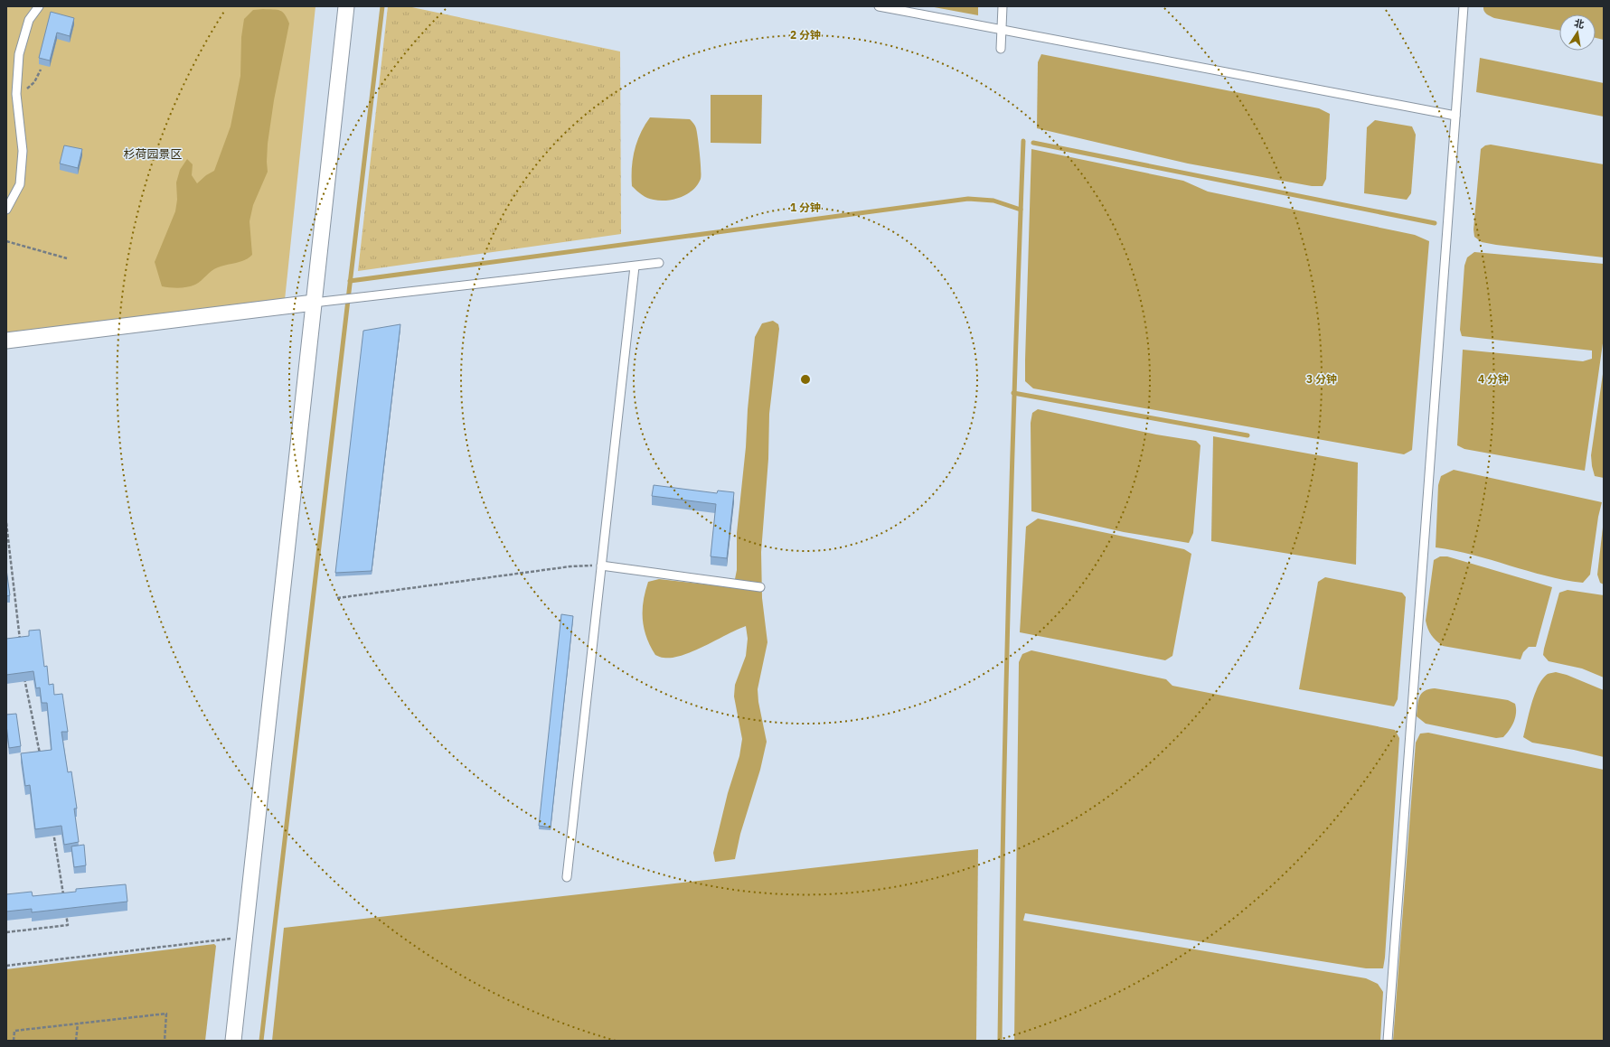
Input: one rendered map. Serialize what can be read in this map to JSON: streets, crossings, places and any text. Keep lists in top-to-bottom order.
{
  "parks": ["杉荷园景区"],
  "north": "top",
  "rings": [
    "2 分钟",
    "1 分钟",
    "3 分钟",
    "4 分钟"
  ]
}
